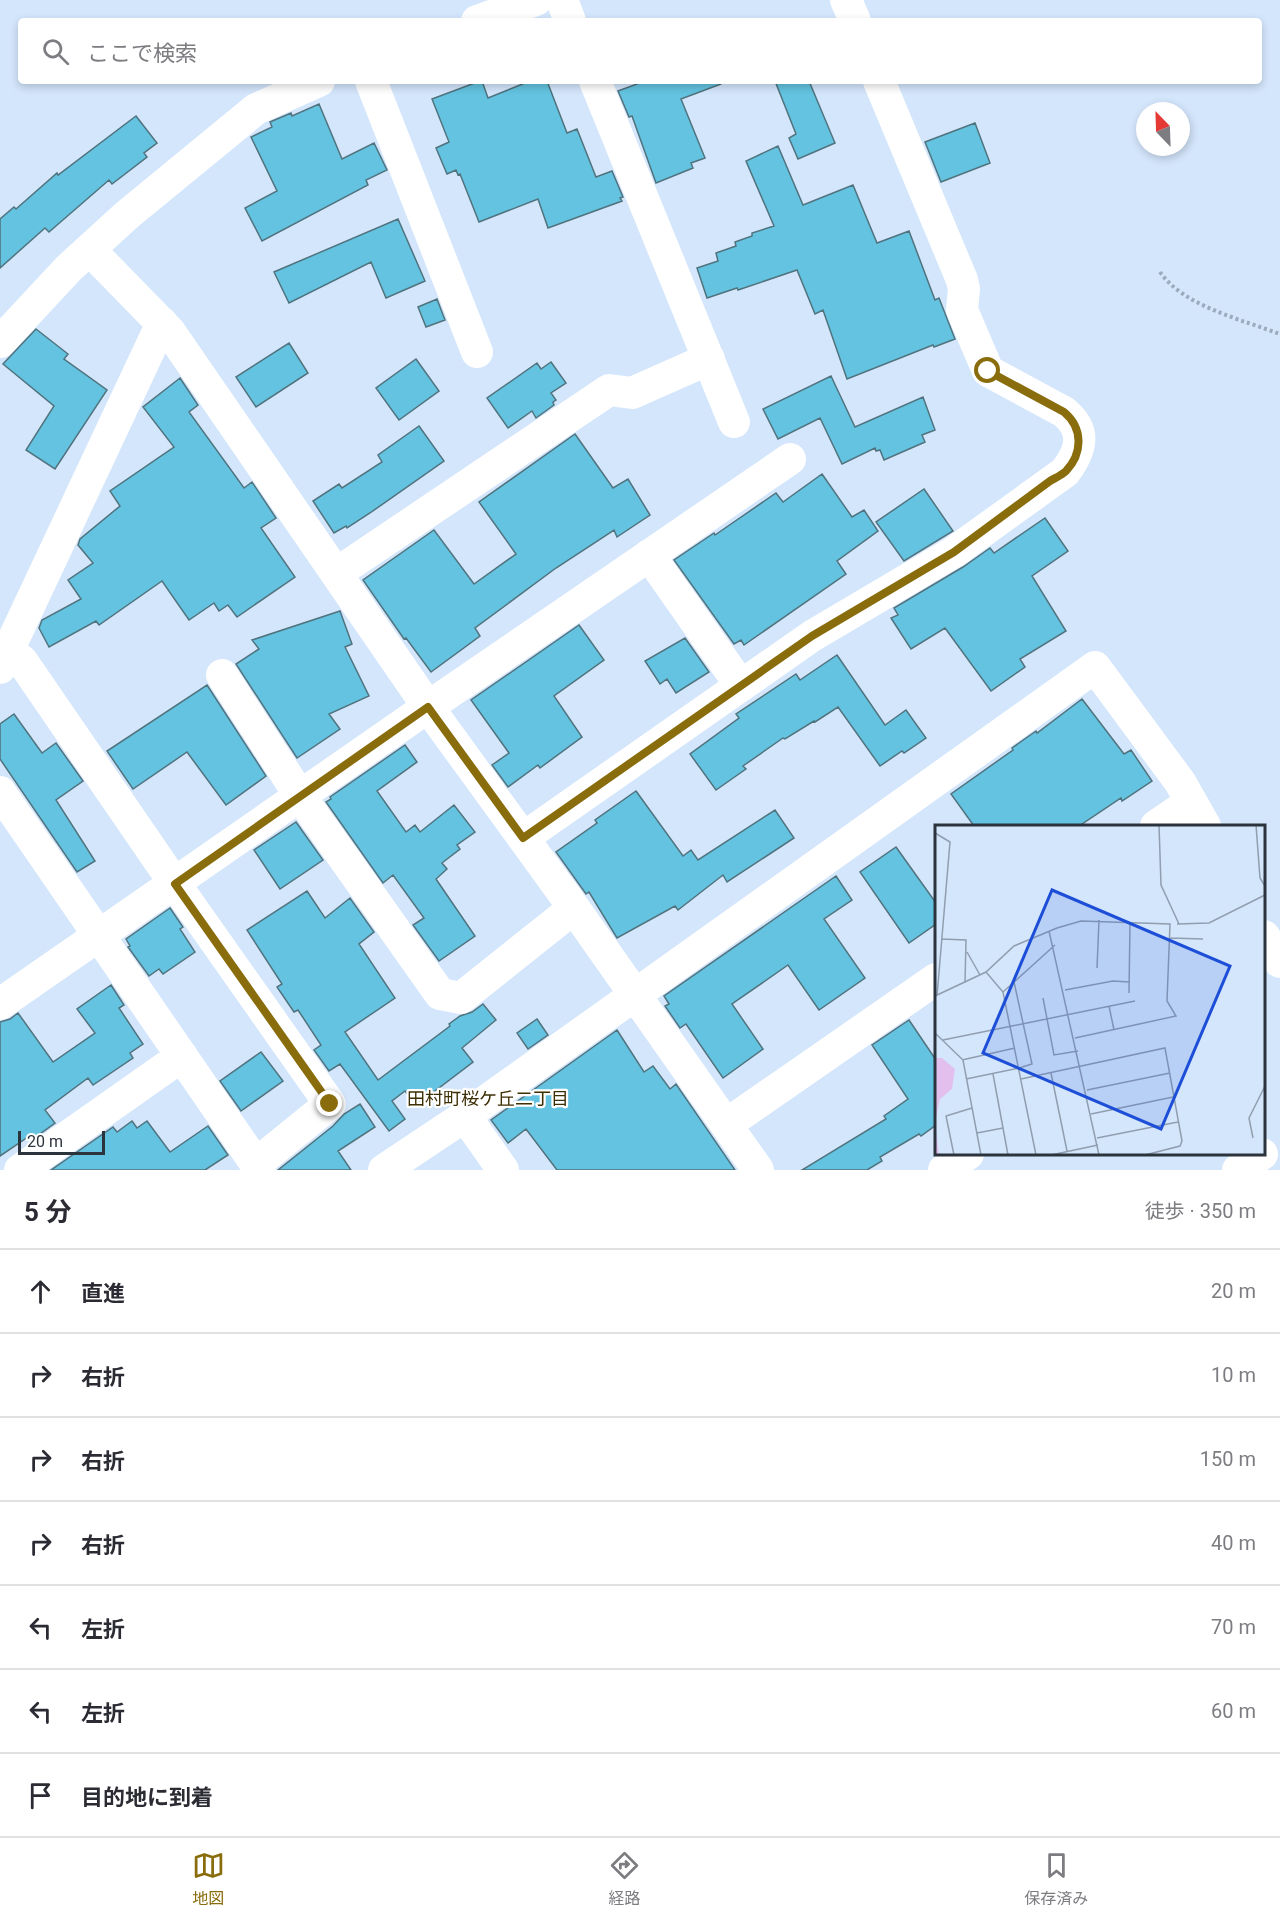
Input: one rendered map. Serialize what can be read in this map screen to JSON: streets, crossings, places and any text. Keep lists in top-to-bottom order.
{
  "districts": ["田村町桜ケ丘二丁目"],
  "scale_bar": "20 m",
  "north": "top left",
  "page": {
    "search": "ここで検索",
    "scale": "20 m",
    "heading": ["5 分", "徒歩 · 350 m"],
    "list": [
      ["直進", "20 m"],
      ["右折", "10 m"],
      ["右折", "150 m"],
      ["右折", "40 m"],
      ["左折", "70 m"],
      ["左折", "60 m"],
      "目的地に到着"
    ],
    "nav": ["地図", "経路", "保存済み"]
  }
}
